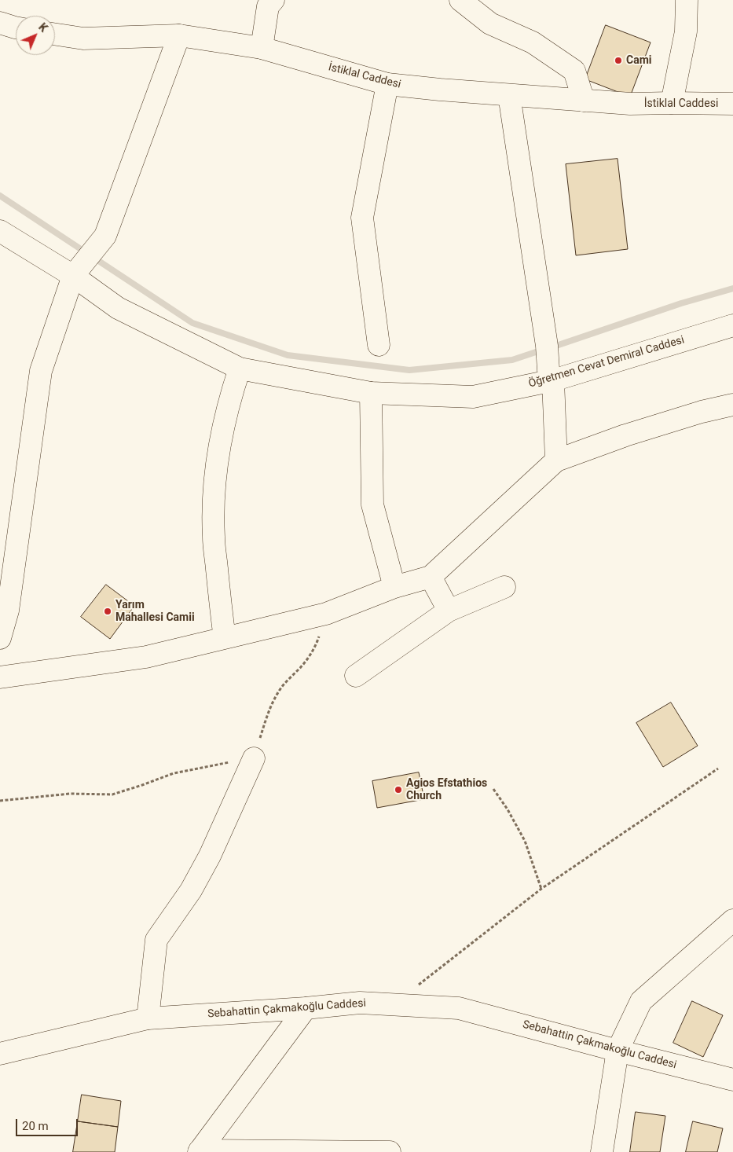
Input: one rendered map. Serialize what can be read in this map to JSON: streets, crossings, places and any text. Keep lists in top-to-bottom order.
{
  "streets": {
    "street": ["İstiklal Caddesi", "Öğretmen Cevat Demiral Caddesi", "Sebahattin Çakmakoğlu Caddesi"]
  },
  "places": ["Cami", "Yarım Mahallesi Camii", "Agios Efstathios Church"],
  "scale_bar": "20 m",
  "north": "top right"
}
